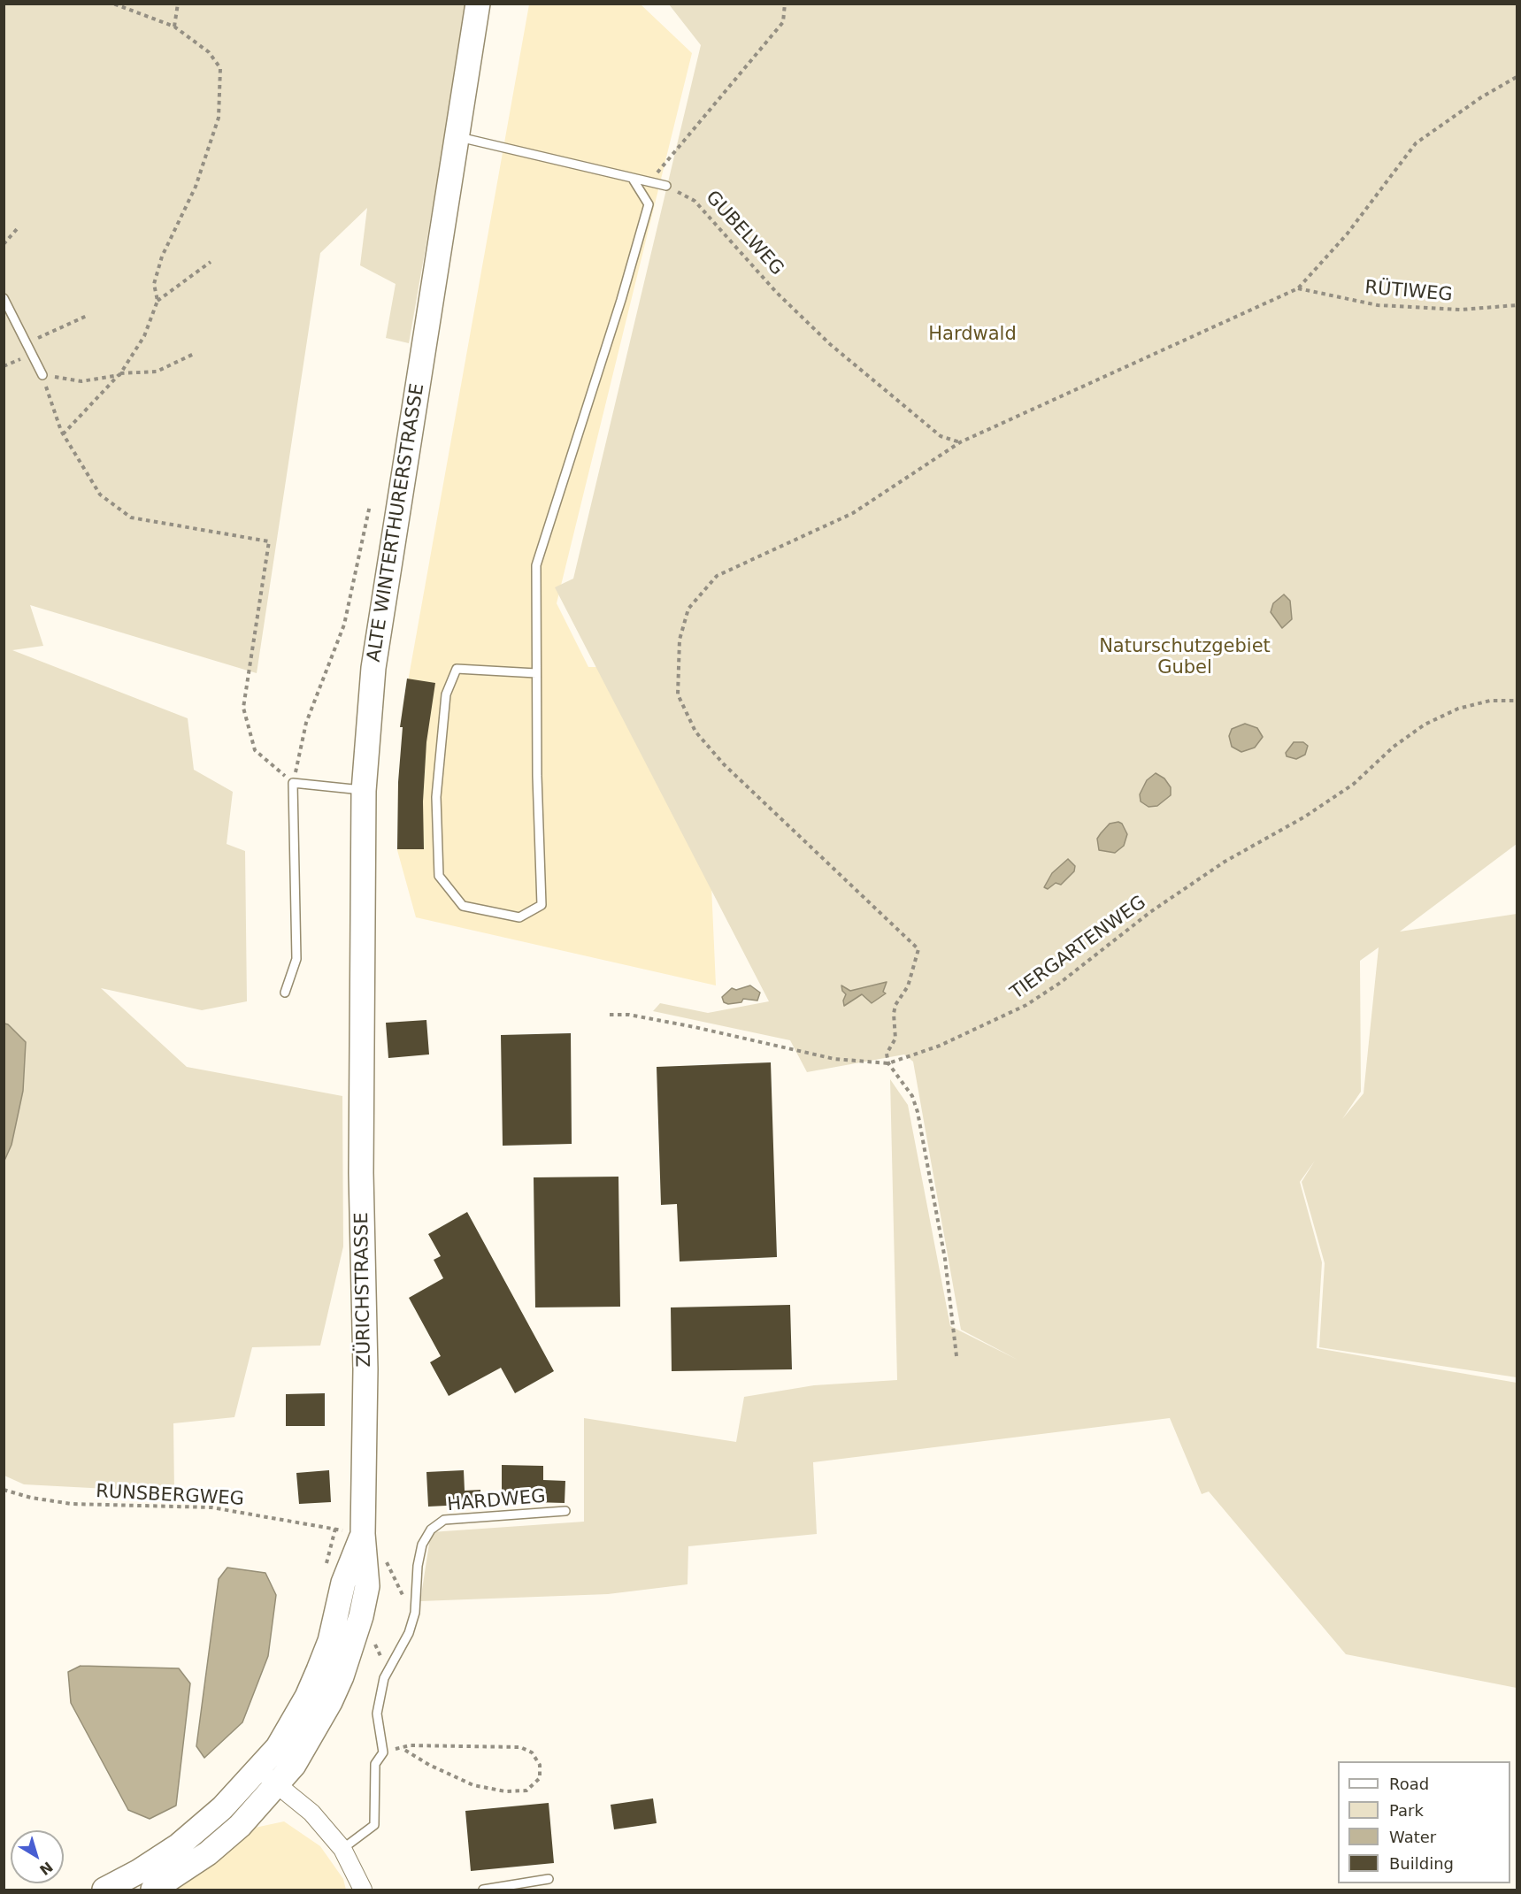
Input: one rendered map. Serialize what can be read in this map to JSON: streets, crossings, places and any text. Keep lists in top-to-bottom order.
{
  "streets": {
    "main road": ["ALTE WINTERTHURERSTRASSE", "ZÜRICHSTRASSE"],
    "lane": ["HARDWEG"],
    "path": [
      "GUBELWEG",
      "RÜTIWEG",
      "TIERGARTENWEG",
      "RUNSBERGWEG"
    ]
  },
  "crossings": [
    ["ALTE WINTERTHURERSTRASSE", "ZÜRICHSTRASSE"]
  ],
  "parks": ["Hardwald", "Naturschutzgebiet Gubel"],
  "legend": [
    "Road",
    "Park",
    "Water",
    "Building"
  ],
  "north": "bottom right"
}
